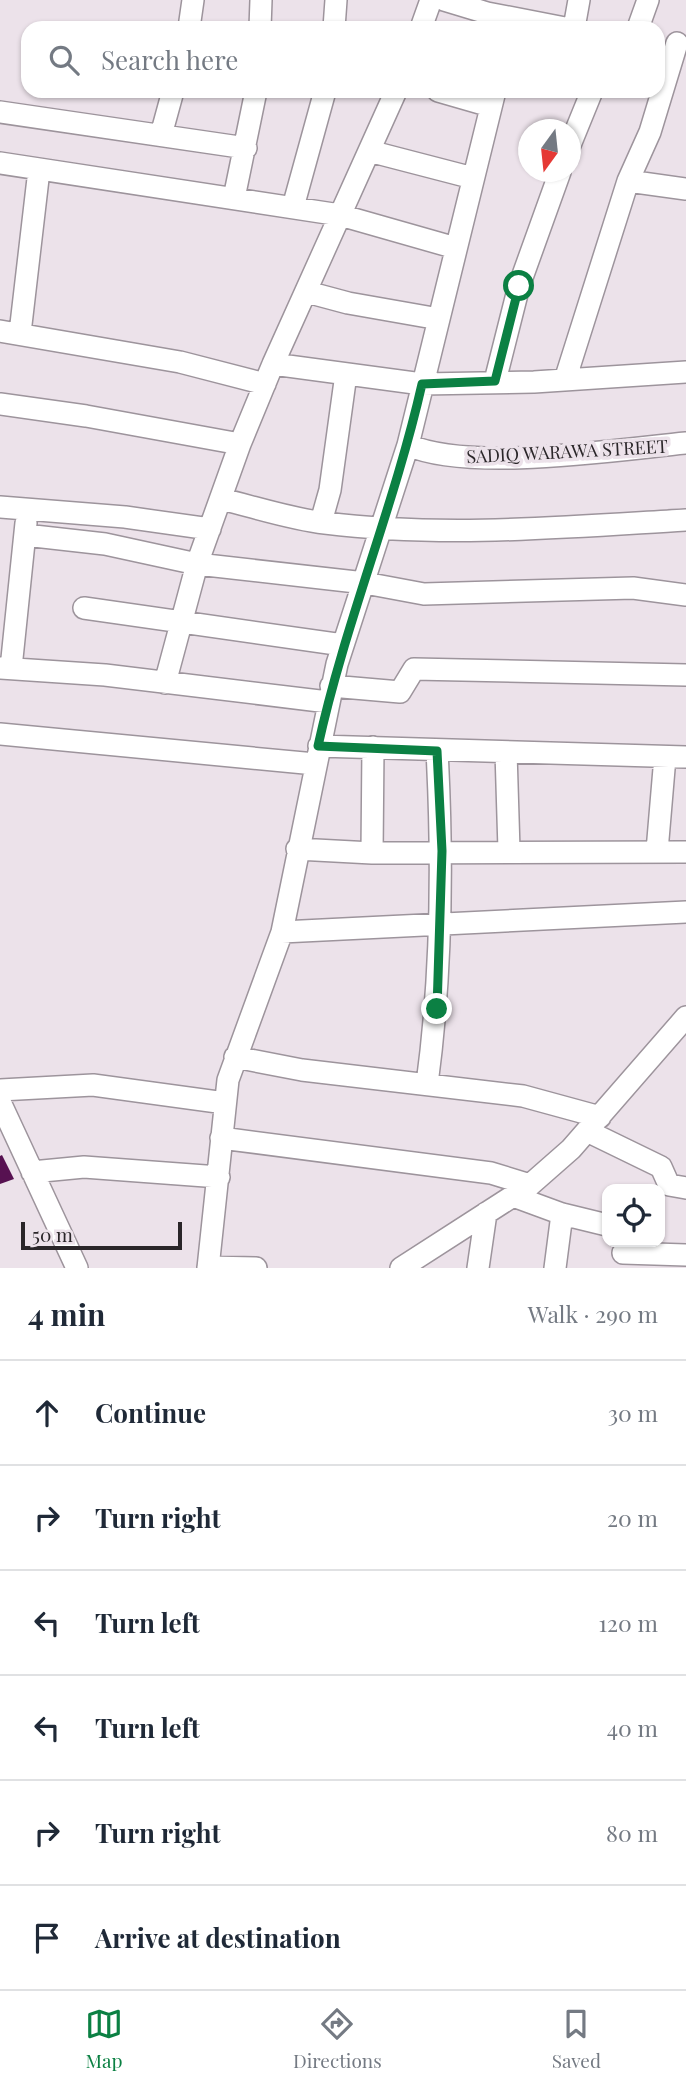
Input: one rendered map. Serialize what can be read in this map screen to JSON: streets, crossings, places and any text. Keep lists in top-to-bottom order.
{
  "streets": {
    "street": ["SADIQ WARAWA STREET"]
  },
  "scale_bar": "50 m",
  "north": "bottom",
  "page": {
    "search": "Search here",
    "scale": "50 m",
    "heading": ["4 min", "Walk · 290 m"],
    "list": [
      ["Continue", "30 m"],
      ["Turn right", "20 m"],
      ["Turn left", "120 m"],
      ["Turn left", "40 m"],
      ["Turn right", "80 m"],
      "Arrive at destination"
    ],
    "nav": ["Map", "Directions", "Saved"]
  }
}
